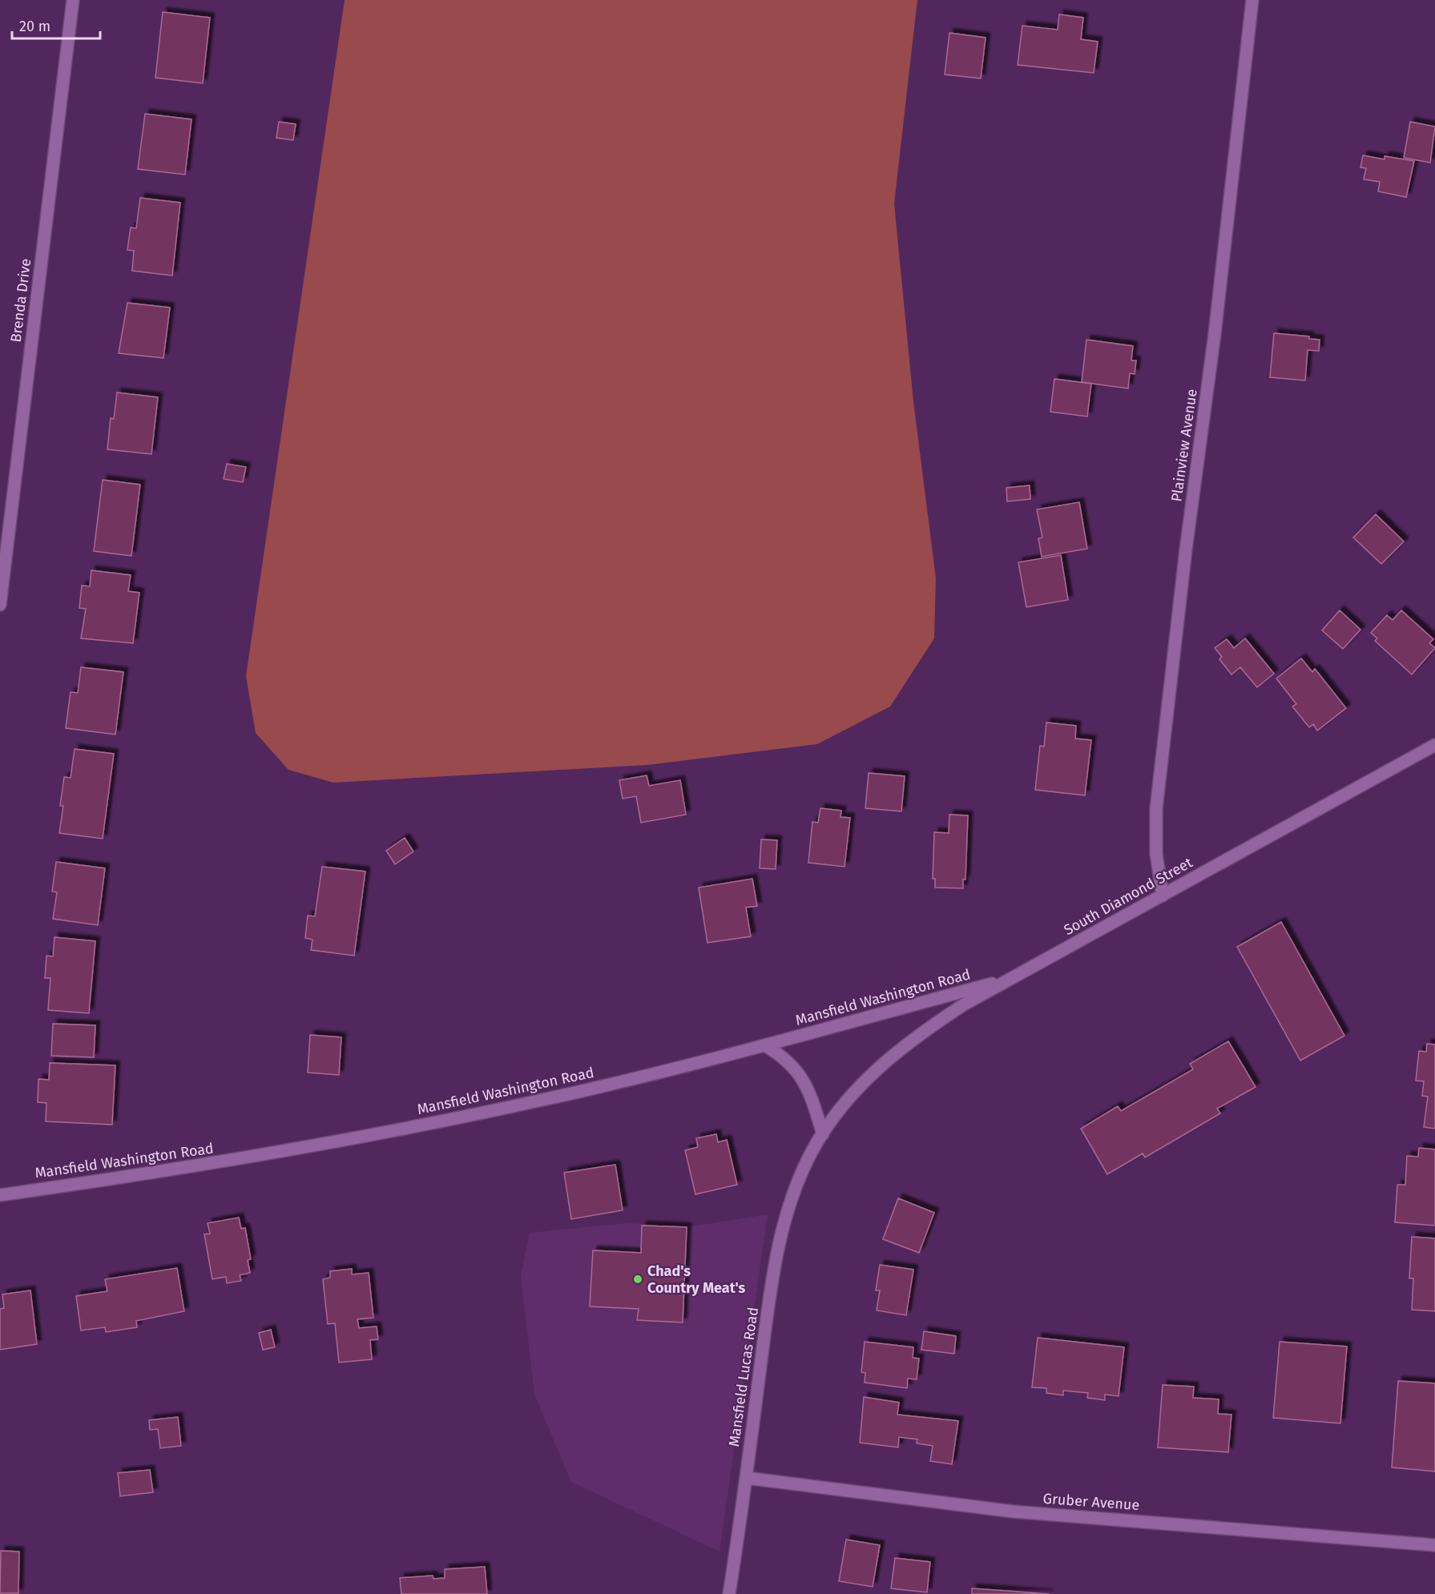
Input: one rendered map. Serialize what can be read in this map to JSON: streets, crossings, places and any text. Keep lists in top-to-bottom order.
{
  "streets": {
    "street": [
      "Brenda Drive",
      "Plainview Avenue",
      "South Diamond Street",
      "Mansfield Washington Road",
      "Mansfield Lucas Road",
      "Gruber Avenue"
    ]
  },
  "crossings": [
    ["Plainview Avenue", "South Diamond Street"],
    ["South Diamond Street", "Mansfield Washington Road"],
    ["South Diamond Street", "Mansfield Lucas Road"],
    ["Mansfield Lucas Road", "Gruber Avenue"]
  ],
  "places": ["Chad's Country Meat's"],
  "scale_bar": "20 m"
}
